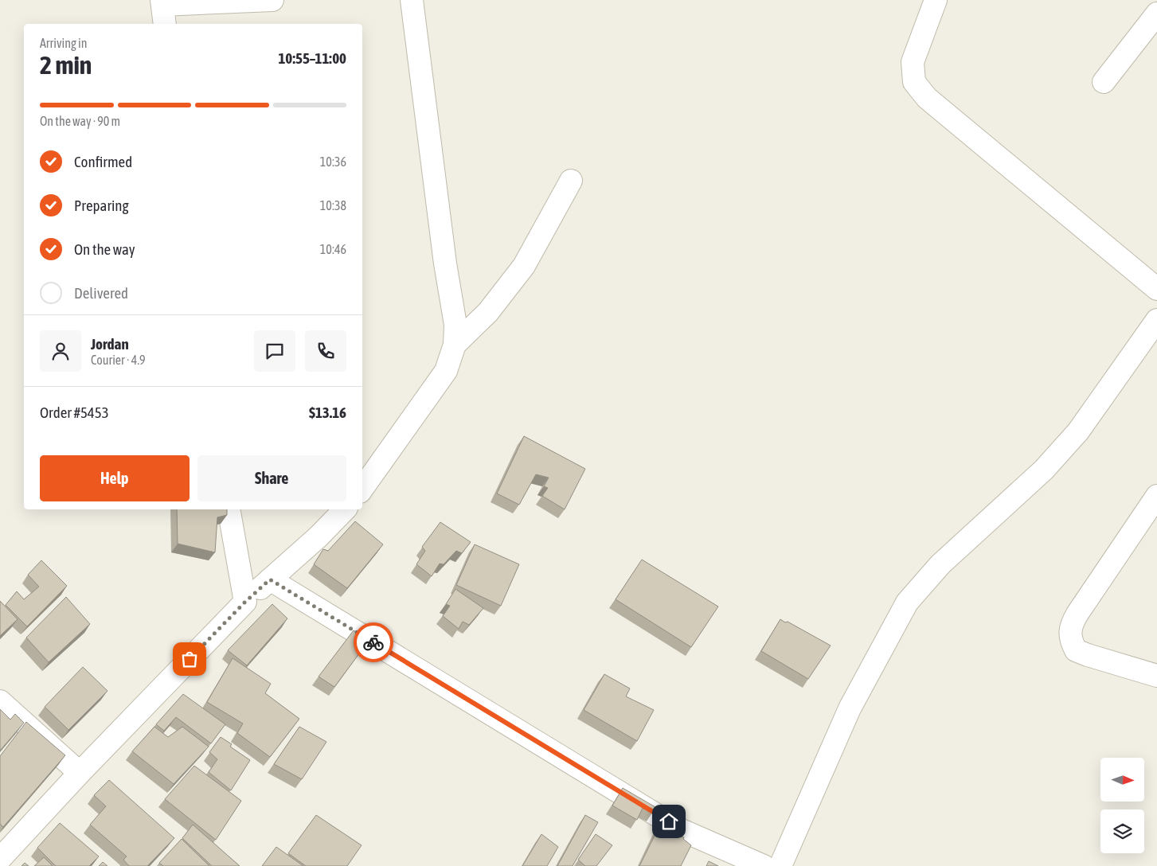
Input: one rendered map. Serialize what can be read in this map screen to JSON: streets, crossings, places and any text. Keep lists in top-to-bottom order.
{
  "north": "right",
  "page": {
    "heading": ["2 min", "Arriving in", "10:55–11:00"],
    "panel": [
      "Jordan",
      "Courier · 4.9",
      "Order #5453",
      "$13.16"
    ],
    "bar": "On the way · 90 m",
    "list": [
      ["Confirmed", "10:36"],
      ["Preparing", "10:38"],
      ["On the way", "10:46"],
      "Delivered"
    ],
    "buttons": ["Help", "Share"]
  }
}
